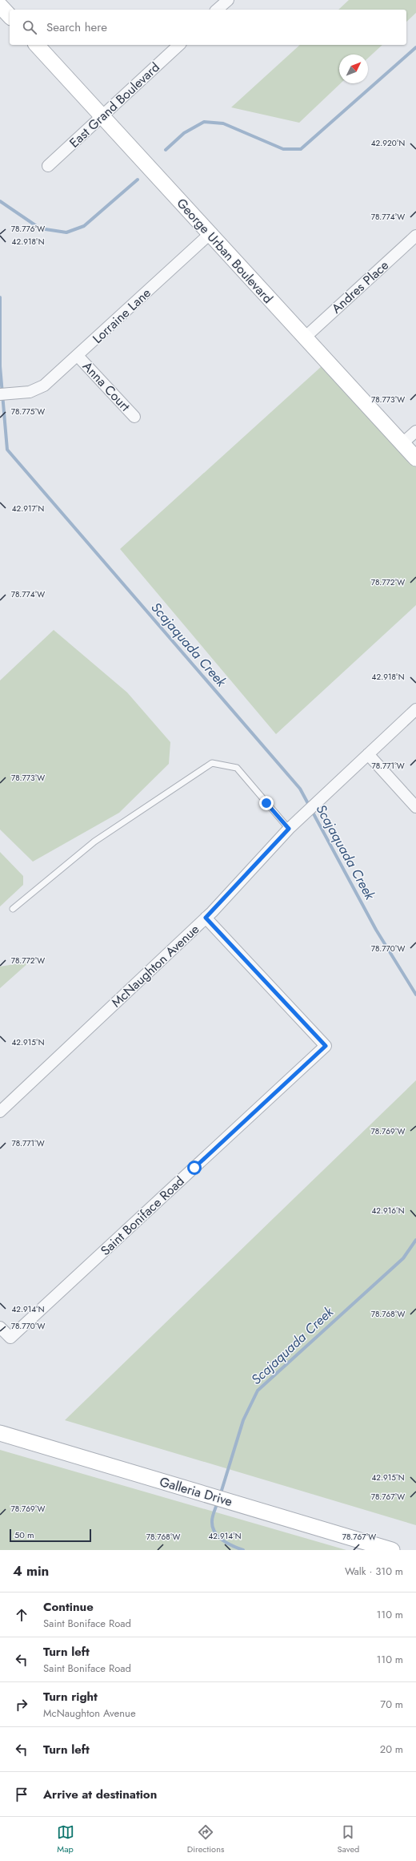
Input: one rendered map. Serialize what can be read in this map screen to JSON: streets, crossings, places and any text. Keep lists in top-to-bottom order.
{
  "streets": {
    "street": [
      "East Grand Boulevard",
      "George Urban Boulevard",
      "Andres Place",
      "Lorraine Lane",
      "Anna Court",
      "McNaughton Avenue",
      "Saint Boniface Road",
      "Galleria Drive"
    ]
  },
  "crossings": [
    ["East Grand Boulevard", "George Urban Boulevard"],
    ["George Urban Boulevard", "Andres Place"],
    ["George Urban Boulevard", "Lorraine Lane"],
    ["Lorraine Lane", "Anna Court"],
    ["McNaughton Avenue", "Saint Boniface Road"]
  ],
  "water": ["Scajaquada Creek"],
  "scale_bar": "50 m",
  "north": "top right",
  "page": {
    "search": "Search here",
    "scale": "50 m",
    "heading": ["4 min", "Walk · 310 m"],
    "list": [
      ["Continue", "Saint Boniface Road", "110 m"],
      ["Turn left", "Saint Boniface Road", "110 m"],
      ["Turn right", "McNaughton Avenue", "70 m"],
      ["Turn left", "20 m"],
      "Arrive at destination"
    ],
    "nav": ["Map", "Directions", "Saved"]
  },
  "coordinates": [
    "42.920°N",
    "78.774°W",
    "78.776°W",
    "42.918°N",
    "78.773°W",
    "78.775°W",
    "42.917°N",
    "78.772°W",
    "78.771°W",
    "78.770°W",
    "42.915°N",
    "78.769°W",
    "42.916°N",
    "42.914°N",
    "78.768°W",
    "78.767°W"
  ]
}
